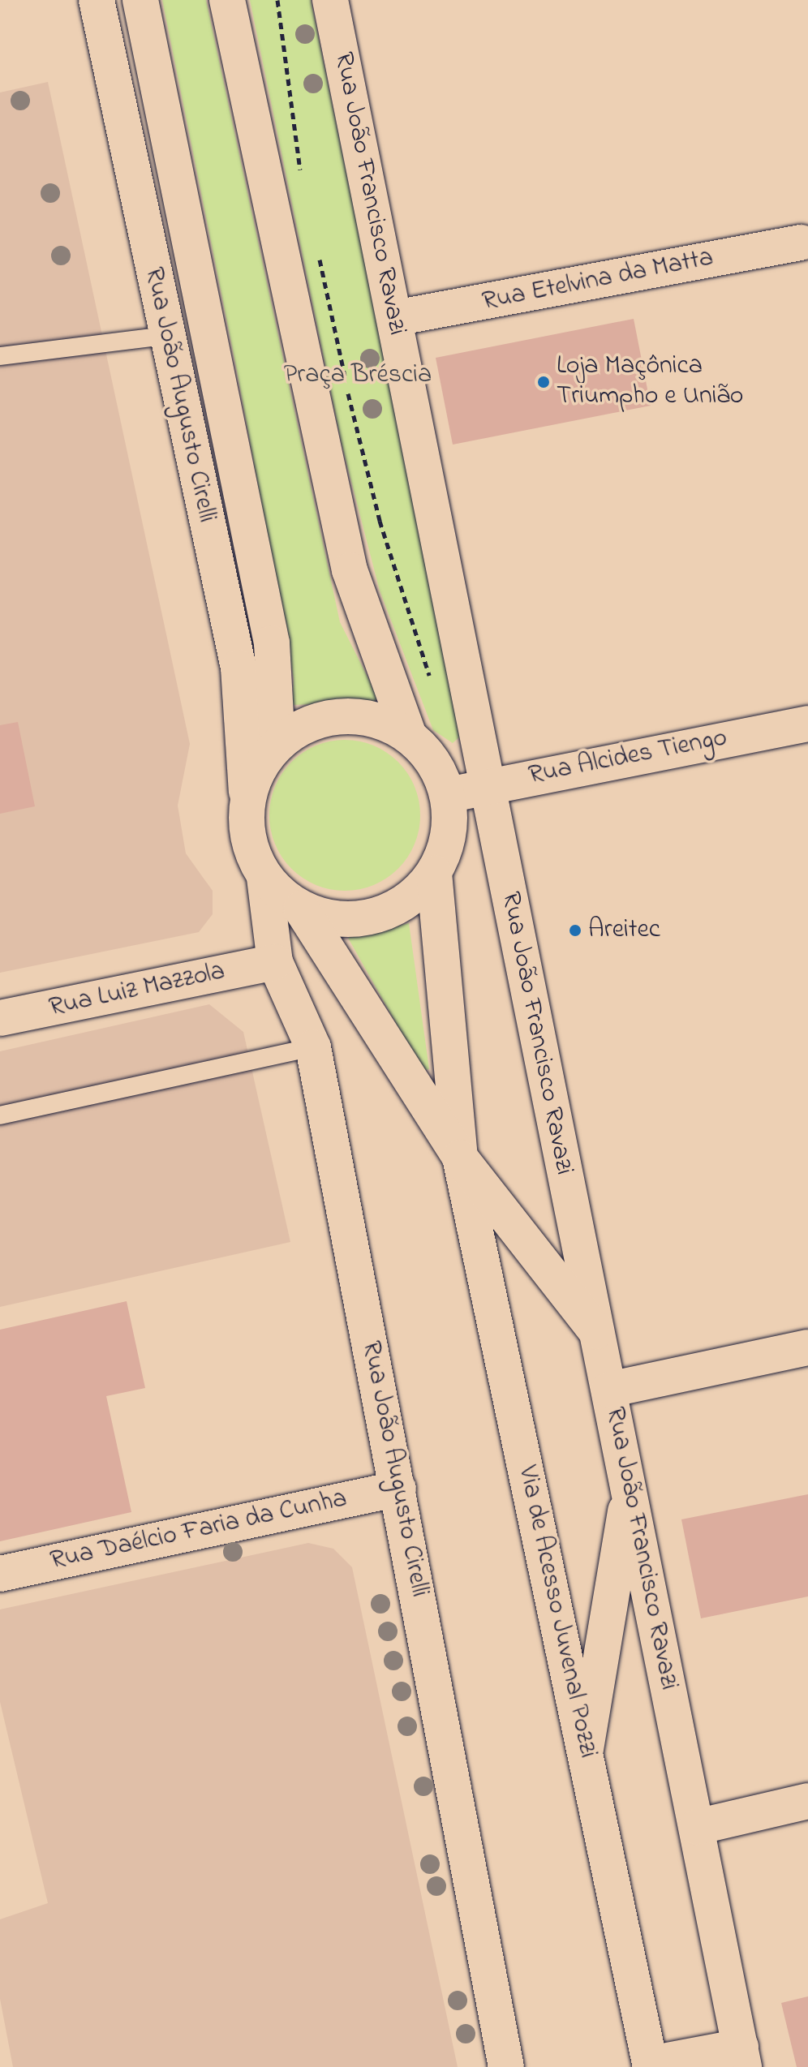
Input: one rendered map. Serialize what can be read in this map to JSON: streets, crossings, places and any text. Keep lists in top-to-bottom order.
{
  "streets": {
    "street": [
      "Rua João Francisco Ravazi",
      "Rua Etelvina da Matta",
      "Rua João Augusto Cirelli",
      "Rua Alcides Tiengo",
      "Rua Luiz Mazzola",
      "Rua Daélcio Faria da Cunha",
      "Via de Acesso Juvenal Pozzi"
    ]
  },
  "crossings": [
    ["Rua João Francisco Ravazi", "Rua Etelvina da Matta"],
    ["Rua João Francisco Ravazi", "Rua Alcides Tiengo"],
    ["Rua João Augusto Cirelli", "Rua Alcides Tiengo"],
    ["Rua João Augusto Cirelli", "Rua Luiz Mazzola"],
    ["Rua João Augusto Cirelli", "Rua Daélcio Faria da Cunha"],
    ["Rua João Augusto Cirelli", "Via de Acesso Juvenal Pozzi"],
    ["Rua Alcides Tiengo", "Via de Acesso Juvenal Pozzi"]
  ],
  "parks": ["Praça Bréscia"],
  "places": ["Loja Maçônica Triumpho e União", "Areitec"]
}
